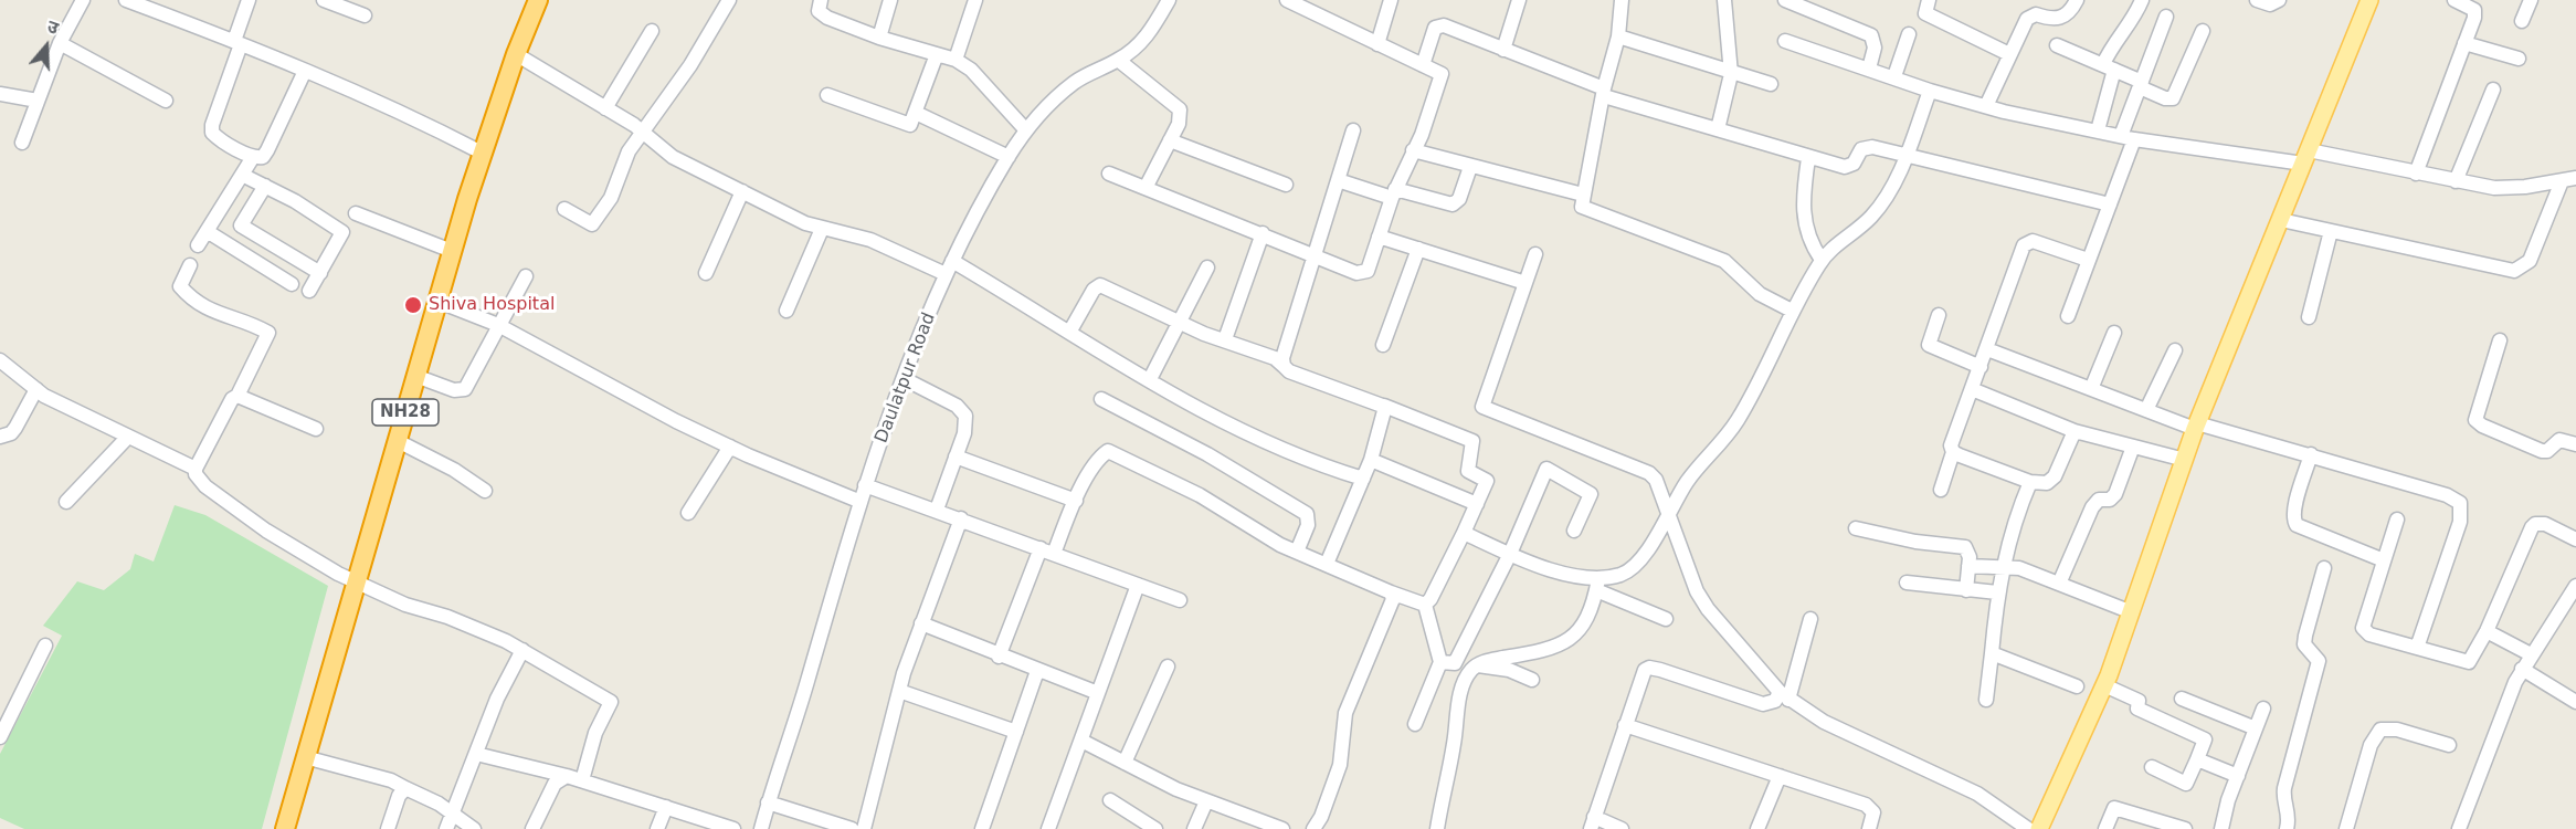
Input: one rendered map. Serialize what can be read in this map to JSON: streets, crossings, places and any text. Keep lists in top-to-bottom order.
{
  "streets": {
    "highway": ["NH28"],
    "street": ["Daulatpur Road"]
  },
  "places": ["Shiva Hospital"],
  "north": "top"
}
